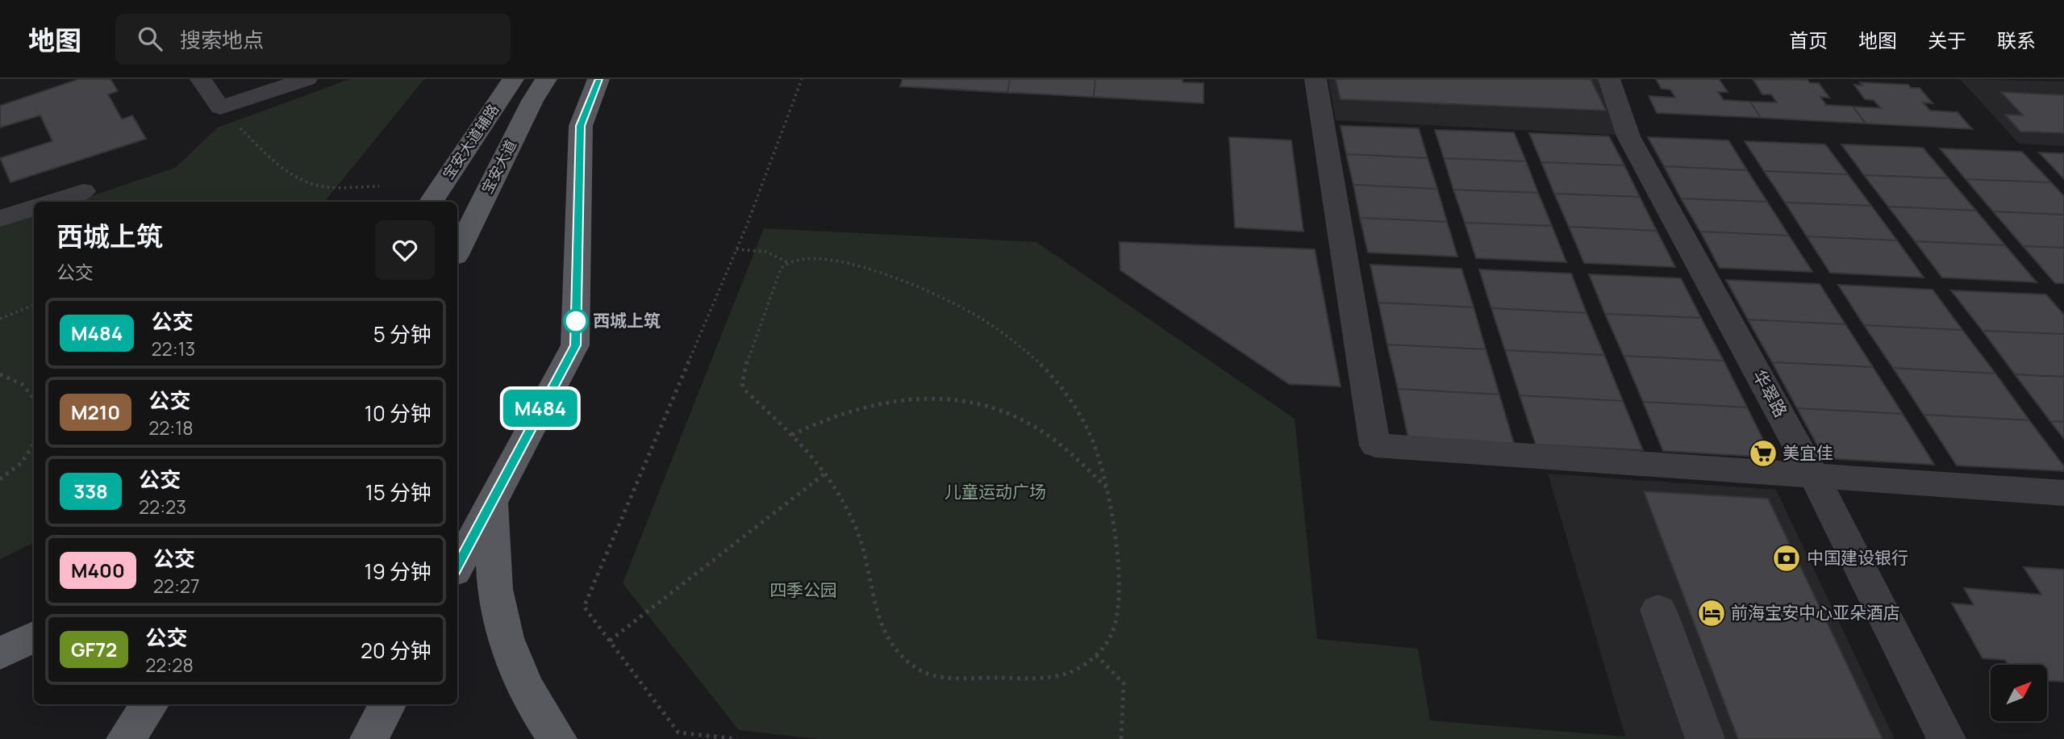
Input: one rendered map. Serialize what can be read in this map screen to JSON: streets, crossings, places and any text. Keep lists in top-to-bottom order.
{
  "streets": {
    "main road": ["宝安大道辅路", "宝安大道"],
    "street": ["华翠路"]
  },
  "parks": ["儿童运动广场", "四季公园"],
  "places": {
    "other": ["西城上筑"],
    "supermarket": ["美宜佳"],
    "bank": ["中国建设银行"],
    "hotel": ["前海宝安中心亚朵酒店"]
  },
  "lines": ["bus line M484"],
  "north": "top right",
  "page": {
    "header": "地图",
    "search": "搜索地点",
    "nav": [
      "首页",
      "地图",
      "关于",
      "联系"
    ],
    "on_map": "M484",
    "heading": ["西城上筑", "公交"],
    "list": [
      {
        "mark": "M484",
        "name": "公交",
        "note": "22:13",
        "value": "5 分钟"
      },
      {
        "mark": "M210",
        "name": "公交",
        "note": "22:18",
        "value": "10 分钟"
      },
      {
        "mark": "338",
        "name": "公交",
        "note": "22:23",
        "value": "15 分钟"
      },
      {
        "mark": "M400",
        "name": "公交",
        "note": "22:27",
        "value": "19 分钟"
      },
      {
        "mark": "GF72",
        "name": "公交",
        "note": "22:28",
        "value": "20 分钟"
      }
    ]
  }
}
